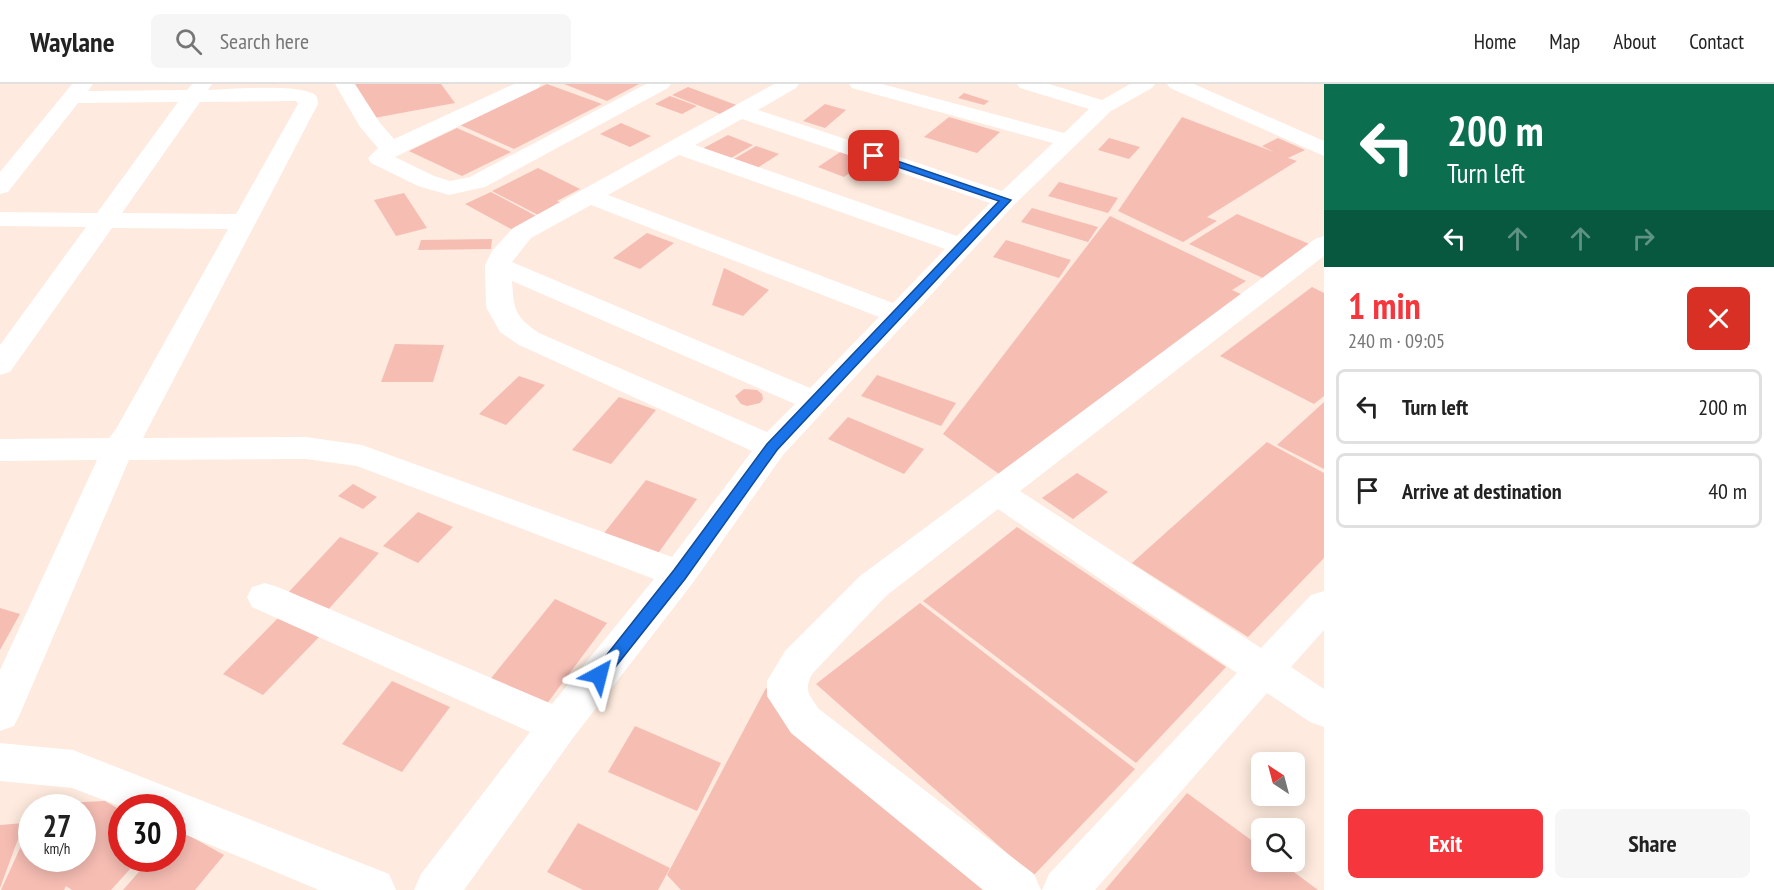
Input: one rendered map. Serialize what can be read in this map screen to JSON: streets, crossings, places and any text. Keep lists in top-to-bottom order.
{
  "north": "top left",
  "page": {
    "header": "Waylane",
    "search": "Search here",
    "nav": [
      "Home",
      "Map",
      "About",
      "Contact"
    ],
    "turn": ["200 m", "Turn left"],
    "heading": ["1 min", "240 m · 09:05"],
    "list": [
      {
        "name": "Turn left",
        "value": "200 m"
      },
      {
        "name": "Arrive at destination",
        "value": "40 m"
      }
    ],
    "speed": "27 km/h",
    "limit": "30",
    "buttons": ["Exit", "Share"]
  }
}
